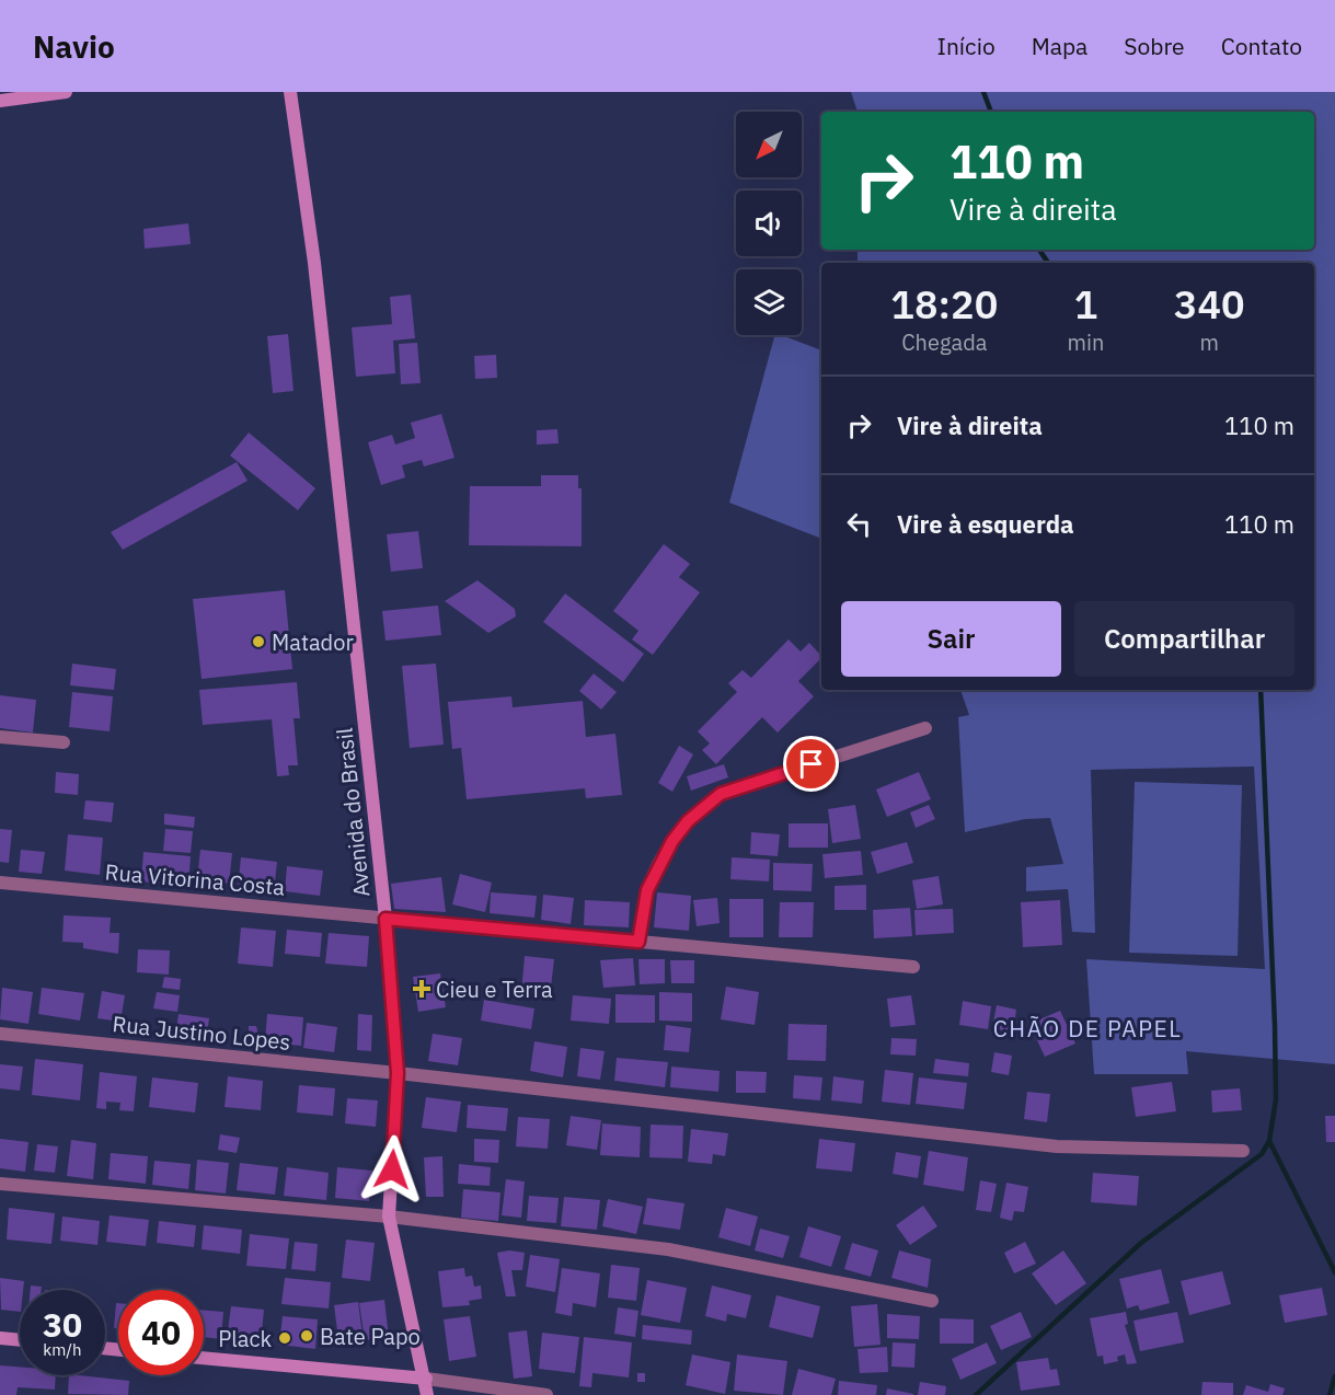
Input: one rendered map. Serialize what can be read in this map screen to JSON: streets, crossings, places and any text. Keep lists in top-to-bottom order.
{
  "streets": {
    "street": ["Avenida do Brasil", "Rua Vitorina Costa", "Rua Justino Lopes"]
  },
  "crossings": [
    ["Avenida do Brasil", "Rua Vitorina Costa"],
    ["Avenida do Brasil", "Rua Justino Lopes"]
  ],
  "districts": ["CHÃO DE PAPEL"],
  "places": {
    "other": ["Matador", "Bate Papo", "Plack"],
    "health": ["Cieu e Terra"]
  },
  "north": "bottom left",
  "page": {
    "header": "Navio",
    "nav": [
      "Início",
      "Mapa",
      "Sobre",
      "Contato"
    ],
    "turn": ["110 m", "Vire à direita"],
    "eta": [
      "18:20",
      "Chegada",
      "1",
      "min",
      "340",
      "m"
    ],
    "list": [
      {
        "name": "Vire à direita",
        "value": "110 m"
      },
      {
        "name": "Vire à esquerda",
        "value": "110 m"
      }
    ],
    "buttons": ["Sair", "Compartilhar"],
    "speed": "30 km/h",
    "limit": "40"
  }
}
